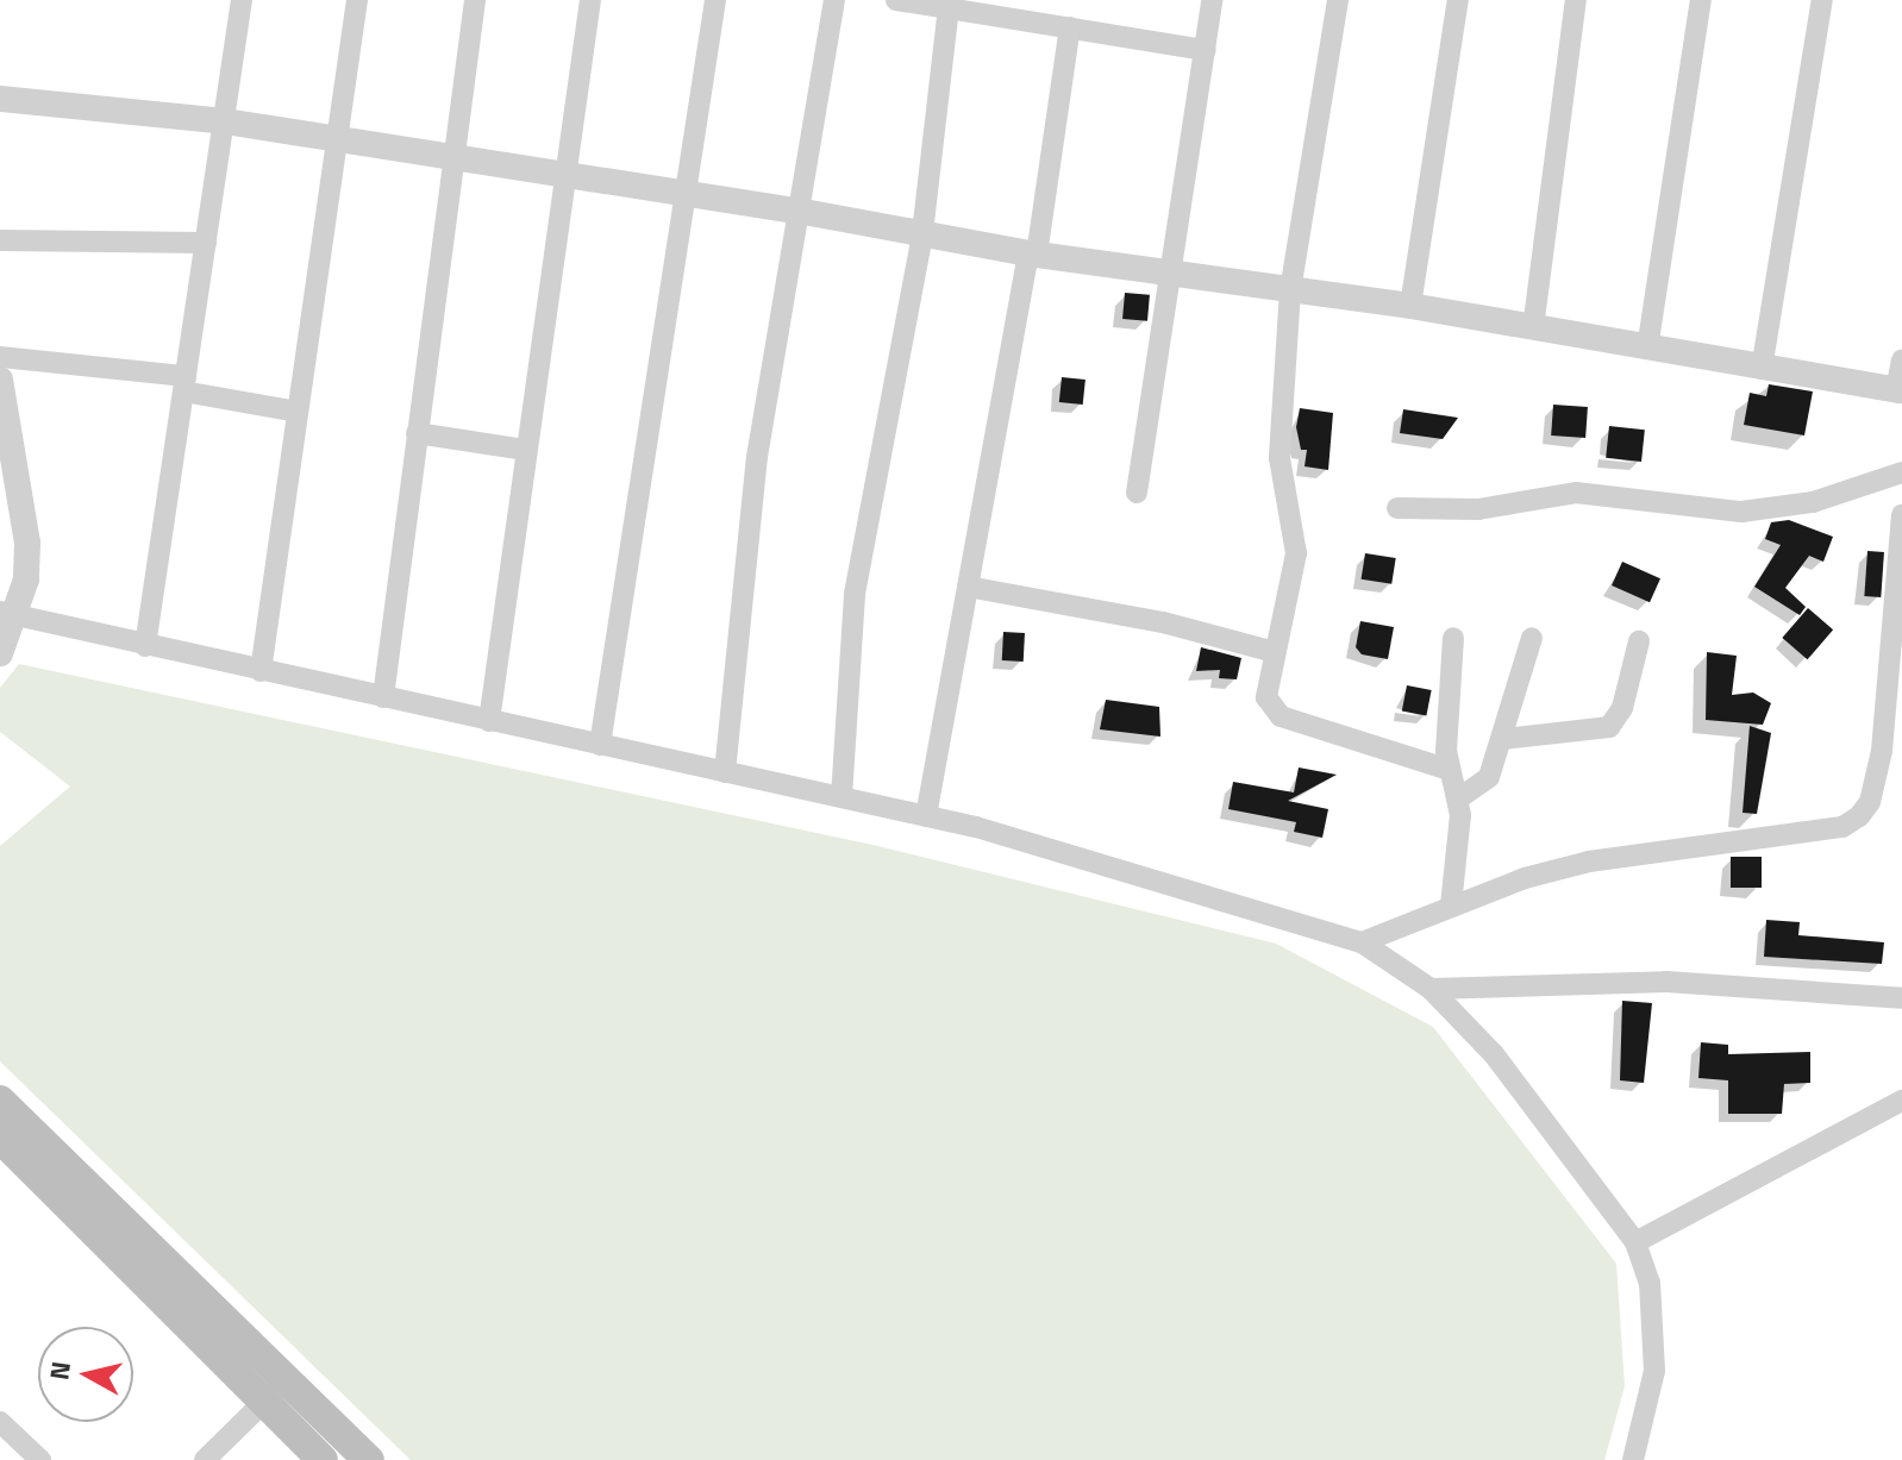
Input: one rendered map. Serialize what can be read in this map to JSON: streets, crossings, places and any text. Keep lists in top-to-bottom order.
{
  "north": "left"
}
